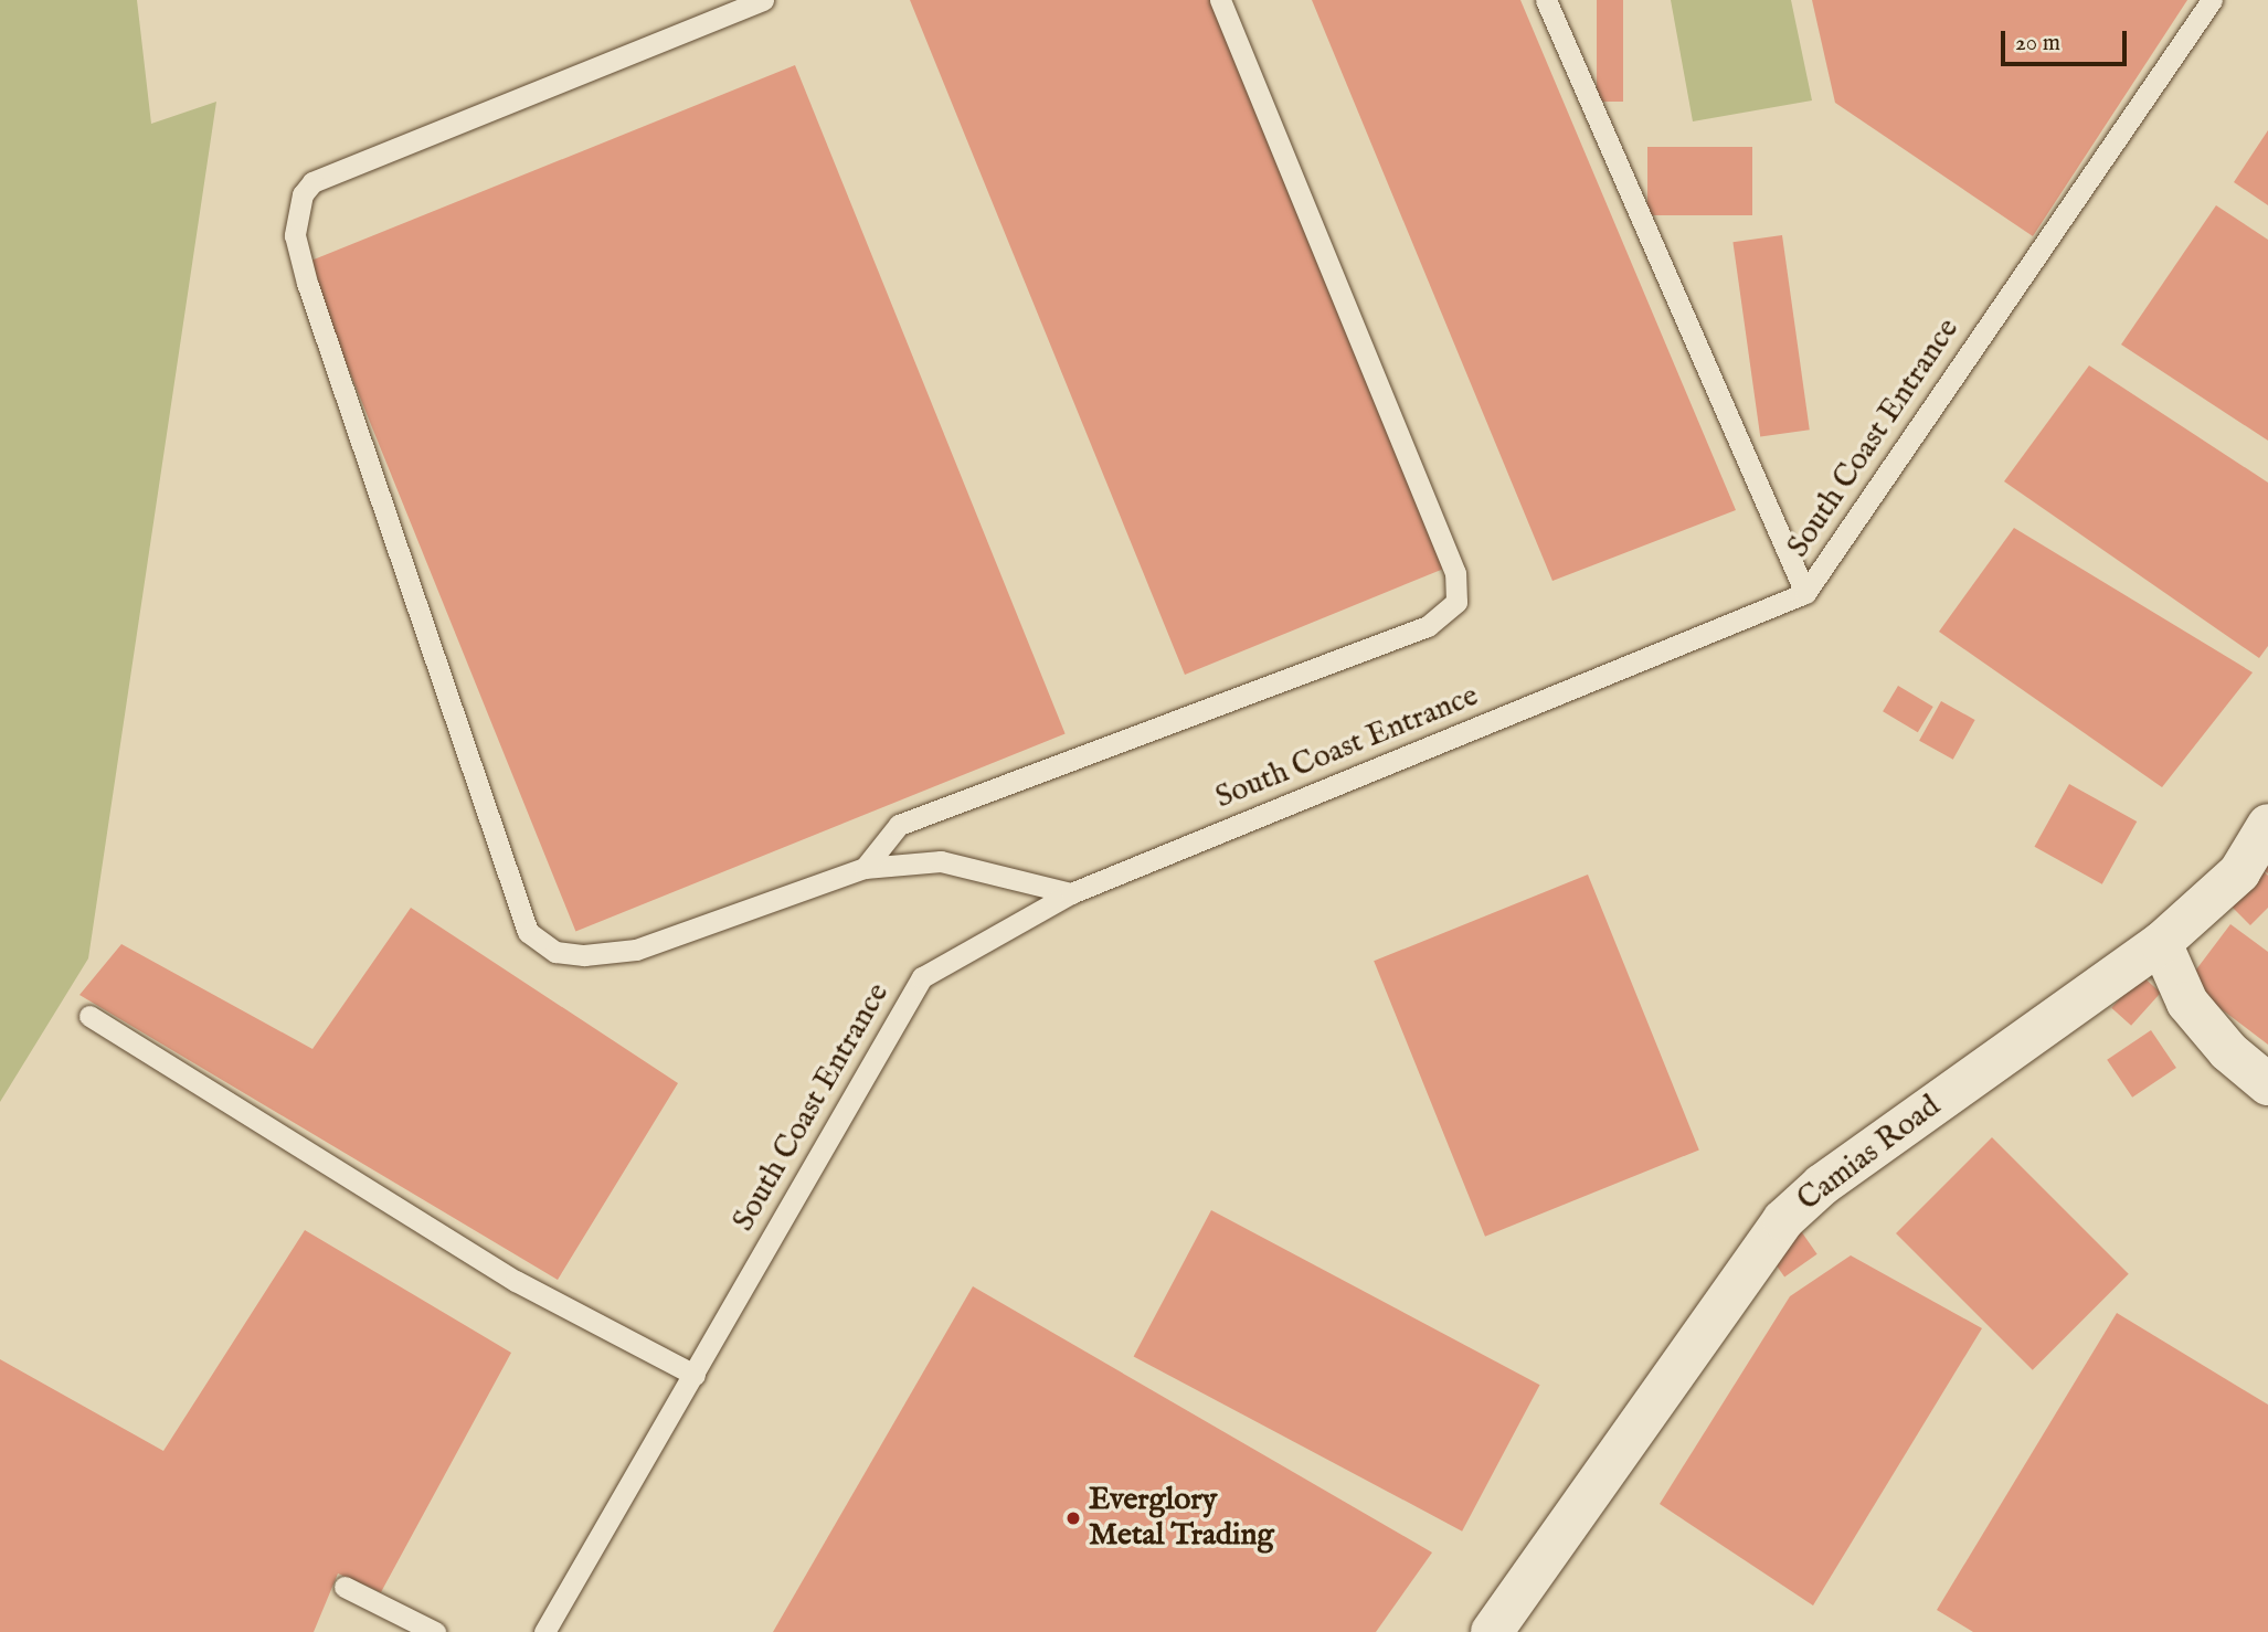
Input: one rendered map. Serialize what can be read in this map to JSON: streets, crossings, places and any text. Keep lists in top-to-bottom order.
{
  "streets": {
    "street": ["Camias Road"],
    "lane": ["South Coast Entrance"]
  },
  "places": ["Everglory Metal Trading"],
  "scale_bar": "20 m"
}
